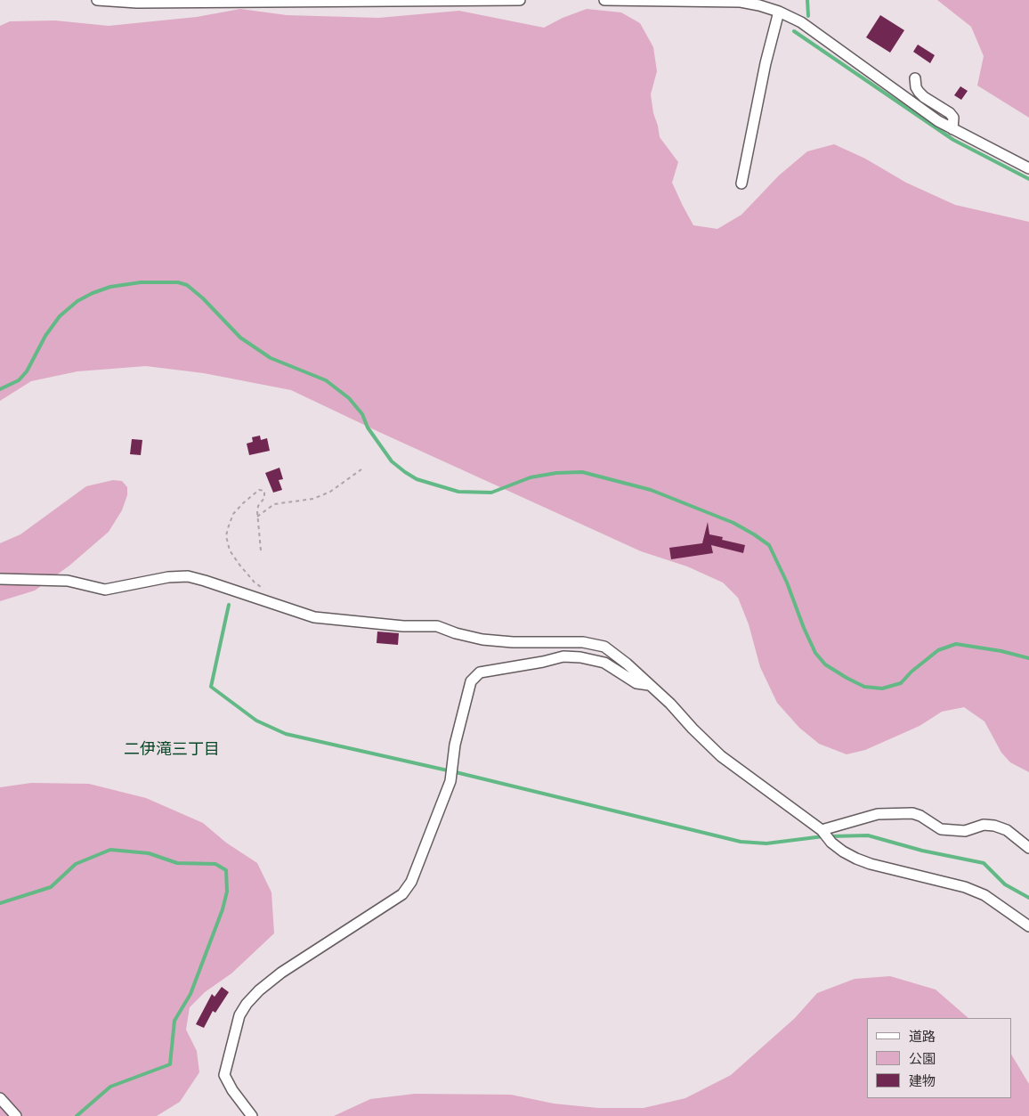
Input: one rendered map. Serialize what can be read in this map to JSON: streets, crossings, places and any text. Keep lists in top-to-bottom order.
{
  "districts": ["二伊滝三丁目"],
  "legend": ["道路", "公園", "建物"]
}
